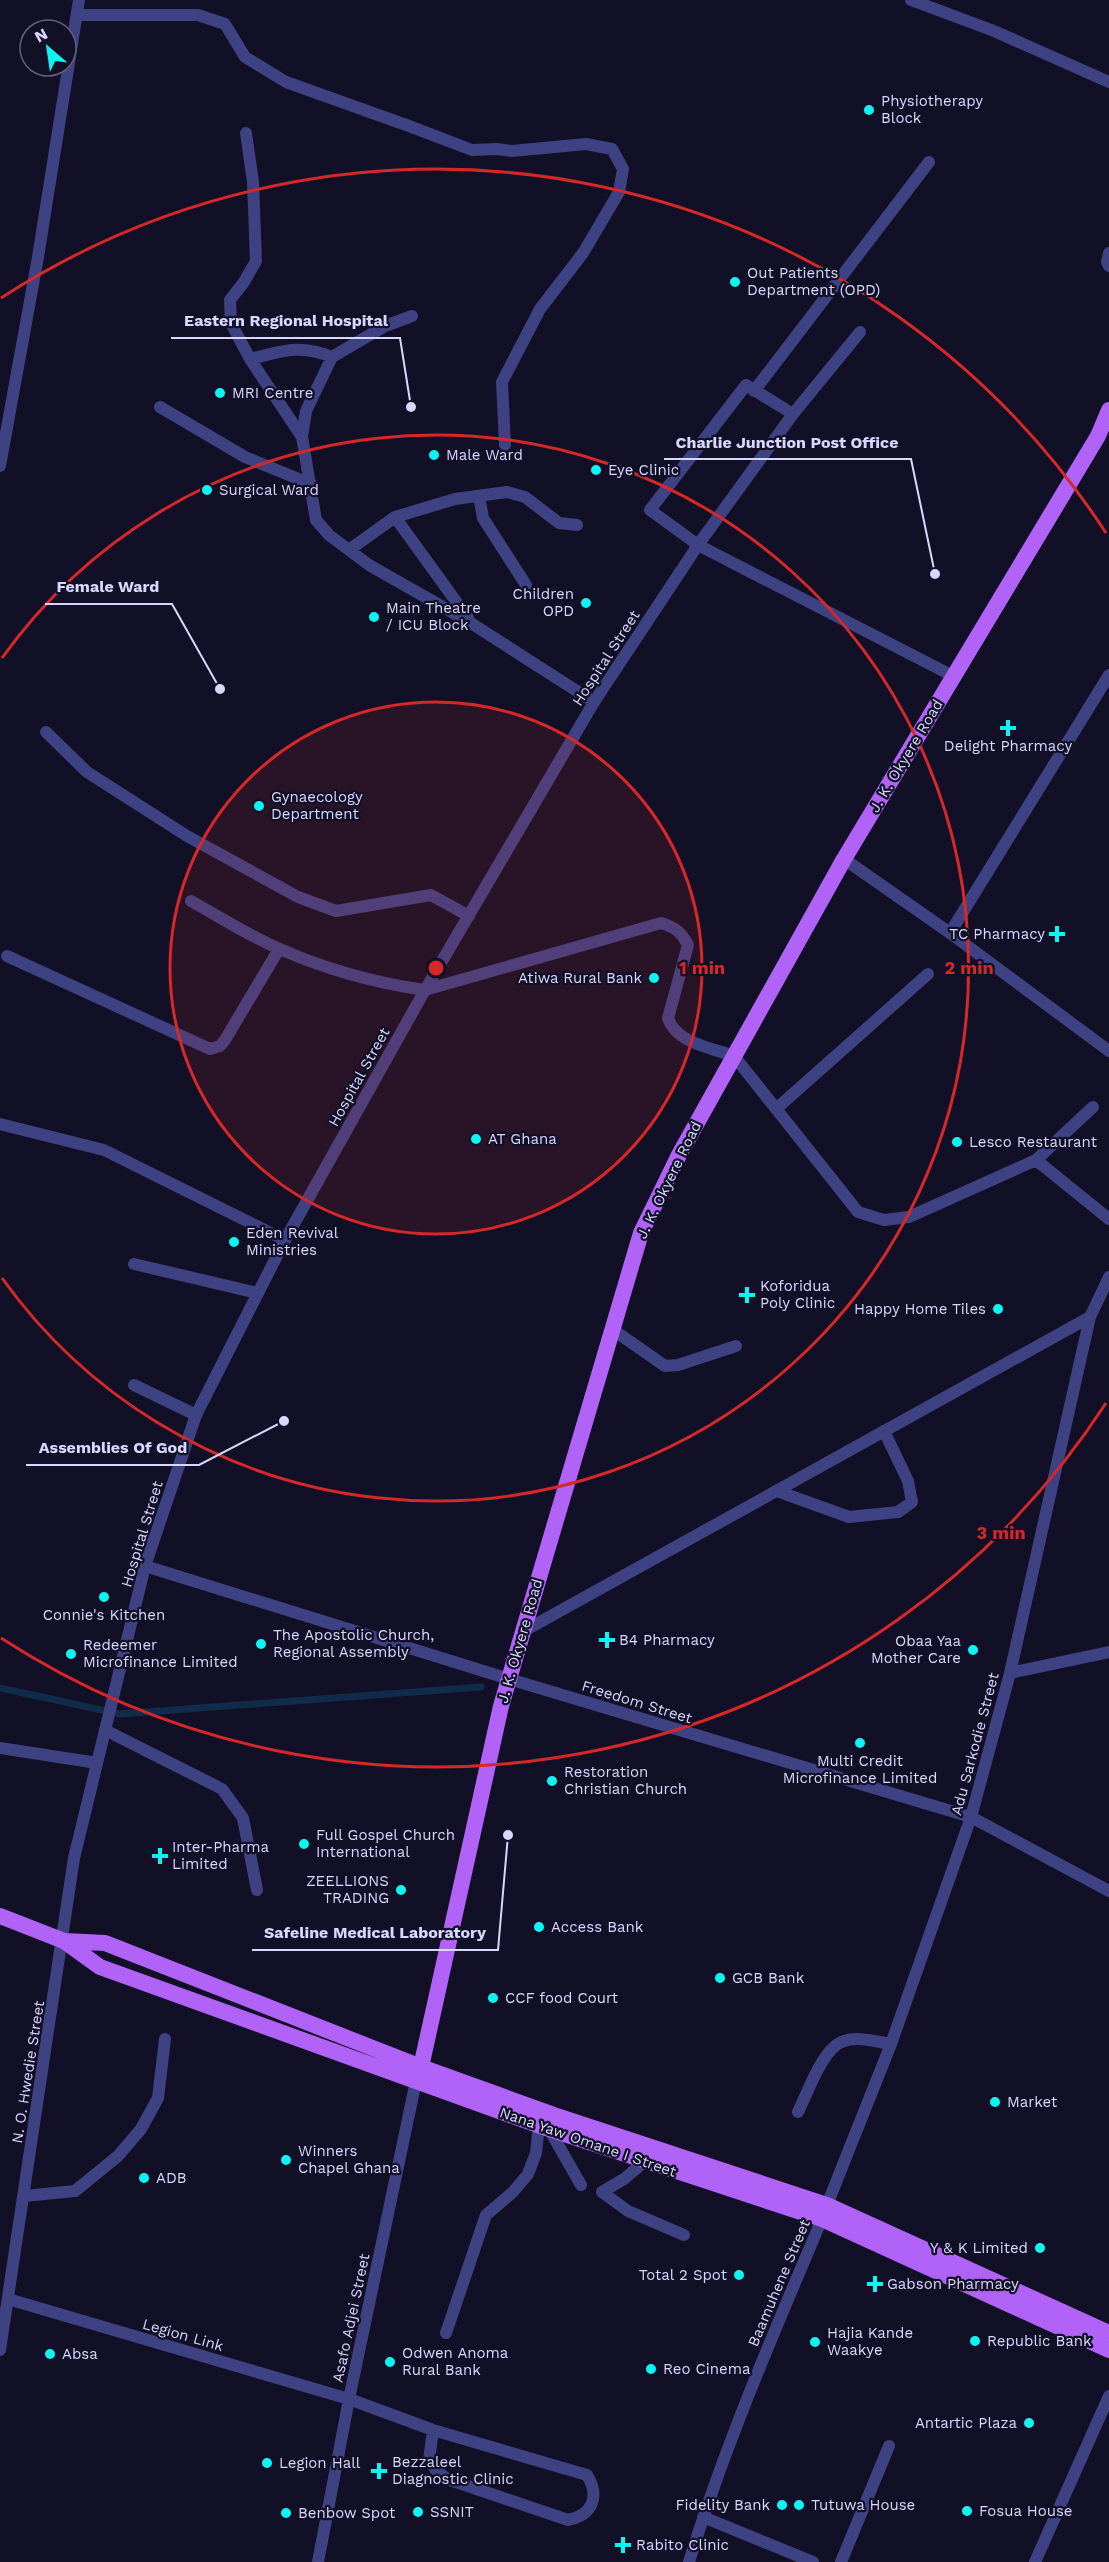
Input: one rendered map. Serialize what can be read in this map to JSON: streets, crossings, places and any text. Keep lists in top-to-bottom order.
{
  "streets": {
    "main road": ["J. K. Okyere Road", "Nana Yaw Omane I Street"],
    "street": [
      "Hospital Street",
      "Freedom Street",
      "Adu Sarkodie Street",
      "N. O. Hwedie Street",
      "Baamuhene Street",
      "Asafo Adjei Street",
      "Legion Link"
    ]
  },
  "crossings": [
    ["Hospital Street", "Freedom Street"],
    ["Hospital Street", "N. O. Hwedie Street"],
    ["Hospital Street", "Nana Yaw Omane I Street"],
    ["J. K. Okyere Road", "Freedom Street"],
    ["J. K. Okyere Road", "Nana Yaw Omane I Street"],
    ["J. K. Okyere Road", "Asafo Adjei Street"],
    ["Freedom Street", "Adu Sarkodie Street"],
    ["Adu Sarkodie Street", "Nana Yaw Omane I Street"],
    ["Adu Sarkodie Street", "Baamuhene Street"],
    ["N. O. Hwedie Street", "Nana Yaw Omane I Street"],
    ["N. O. Hwedie Street", "Legion Link"],
    ["Nana Yaw Omane I Street", "Baamuhene Street"],
    ["Nana Yaw Omane I Street", "Asafo Adjei Street"],
    ["Asafo Adjei Street", "Legion Link"]
  ],
  "places": {
    "other": [
      "Physiotherapy Block",
      "Out Patients Department (OPD)",
      "MRI Centre",
      "Eastern Regional Hospital",
      "Male Ward",
      "Eye Clinic",
      "Surgical Ward",
      "Charlie Junction Post Office",
      "Children OPD",
      "Main Theatre / ICU Block",
      "Female Ward",
      "Gynaecology Department",
      "Atiwa Rural Bank",
      "AT Ghana",
      "Lesco Restaurant",
      "Eden Revival Ministries",
      "Happy Home Tiles",
      "Assemblies Of God",
      "Connie's Kitchen",
      "The Apostolic Church, Regional Assembly",
      "Obaa Yaa Mother Care",
      "Redeemer Microfinance Limited",
      "Multi Credit Microfinance Limited",
      "Restoration Christian Church",
      "Safeline Medical Laboratory",
      "Full Gospel Church International",
      "ZEELLIONS TRADING",
      "Access Bank",
      "GCB Bank",
      "CCF food Court",
      "Market",
      "Winners Chapel Ghana",
      "ADB",
      "Y & K Limited",
      "Total 2 Spot",
      "Republic Bank",
      "Hajia Kande Waakye",
      "Absa",
      "Odwen Anoma Rural Bank",
      "Reo Cinema",
      "Antartic Plaza",
      "Legion Hall",
      "Fidelity Bank",
      "Tutuwa House",
      "Fosua House",
      "SSNIT",
      "Benbow Spot"
    ],
    "health": [
      "Delight Pharmacy",
      "TC Pharmacy",
      "Koforidua Poly Clinic",
      "B4 Pharmacy",
      "Inter-Pharma Limited",
      "Gabson Pharmacy",
      "Bezzaleel Diagnostic Clinic",
      "Rabito Clinic"
    ]
  },
  "north": "top left",
  "rings": ["1 min", "2 min", "3 min"]
}
